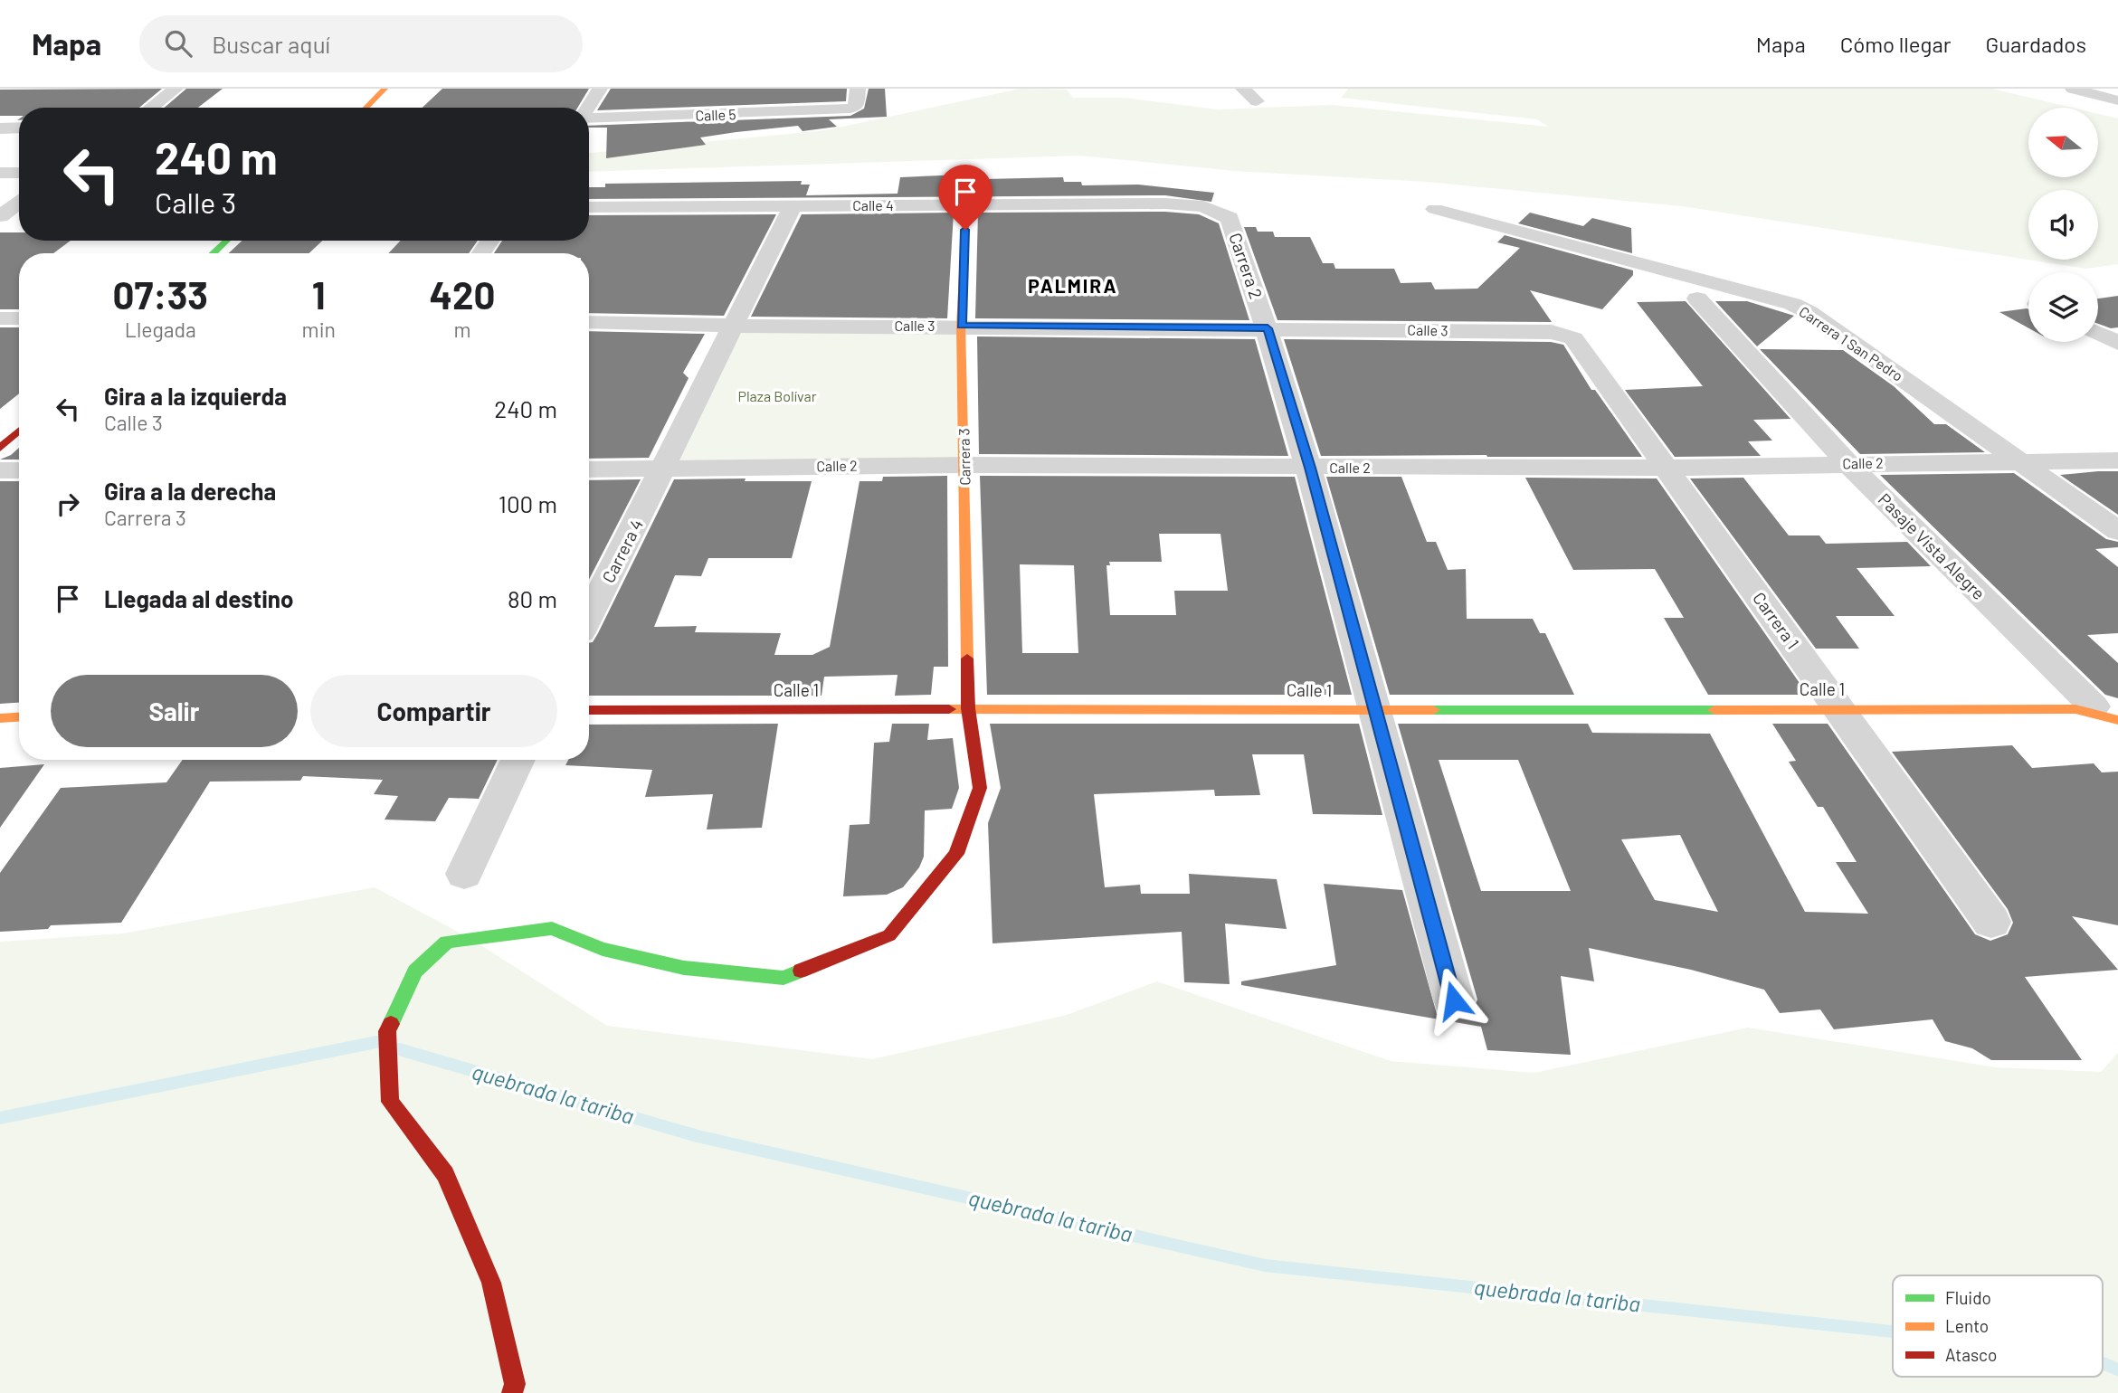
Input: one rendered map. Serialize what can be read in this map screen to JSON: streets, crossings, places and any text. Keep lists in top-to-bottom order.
{
  "streets": {
    "street": [
      "Calle 5",
      "Calle 4",
      "Carrera 2",
      "Calle 3",
      "Carrera 1 San Pedro",
      "Carrera 3",
      "Calle 2",
      "Pasaje Vista Alegre",
      "Carrera 4",
      "Carrera 1",
      "Calle 1"
    ]
  },
  "crossings": [
    ["Calle 4", "Carrera 2"],
    ["Calle 4", "Carrera 3"],
    ["Carrera 2", "Calle 3"],
    ["Carrera 2", "Calle 2"],
    ["Carrera 2", "Calle 1"],
    ["Calle 3", "Carrera 3"],
    ["Calle 3", "Carrera 4"],
    ["Calle 3", "Carrera 1"],
    ["Carrera 1 San Pedro", "Calle 2"],
    ["Carrera 3", "Calle 2"],
    ["Carrera 3", "Calle 1"],
    ["Calle 2", "Pasaje Vista Alegre"],
    ["Calle 2", "Carrera 4"],
    ["Calle 2", "Carrera 1"],
    ["Pasaje Vista Alegre", "Calle 1"],
    ["Carrera 1", "Calle 1"]
  ],
  "districts": ["PALMIRA"],
  "water": ["quebrada la tariba"],
  "parks": ["Plaza Bolívar"],
  "legend": ["Fluido", "Lento", "Atasco"],
  "north": "left",
  "page": {
    "header": "Mapa",
    "search": "Buscar aquí",
    "nav": ["Mapa", "Cómo llegar", "Guardados"],
    "turn": ["240 m", "Calle 3"],
    "eta": [
      "07:33",
      "Llegada",
      "1",
      "min",
      "420",
      "m"
    ],
    "list": [
      {
        "name": "Gira a la izquierda",
        "note": "Calle 3",
        "value": "240 m"
      },
      {
        "name": "Gira a la derecha",
        "note": "Carrera 3",
        "value": "100 m"
      },
      {
        "name": "Llegada al destino",
        "value": "80 m"
      }
    ],
    "buttons": ["Salir", "Compartir"]
  }
}
